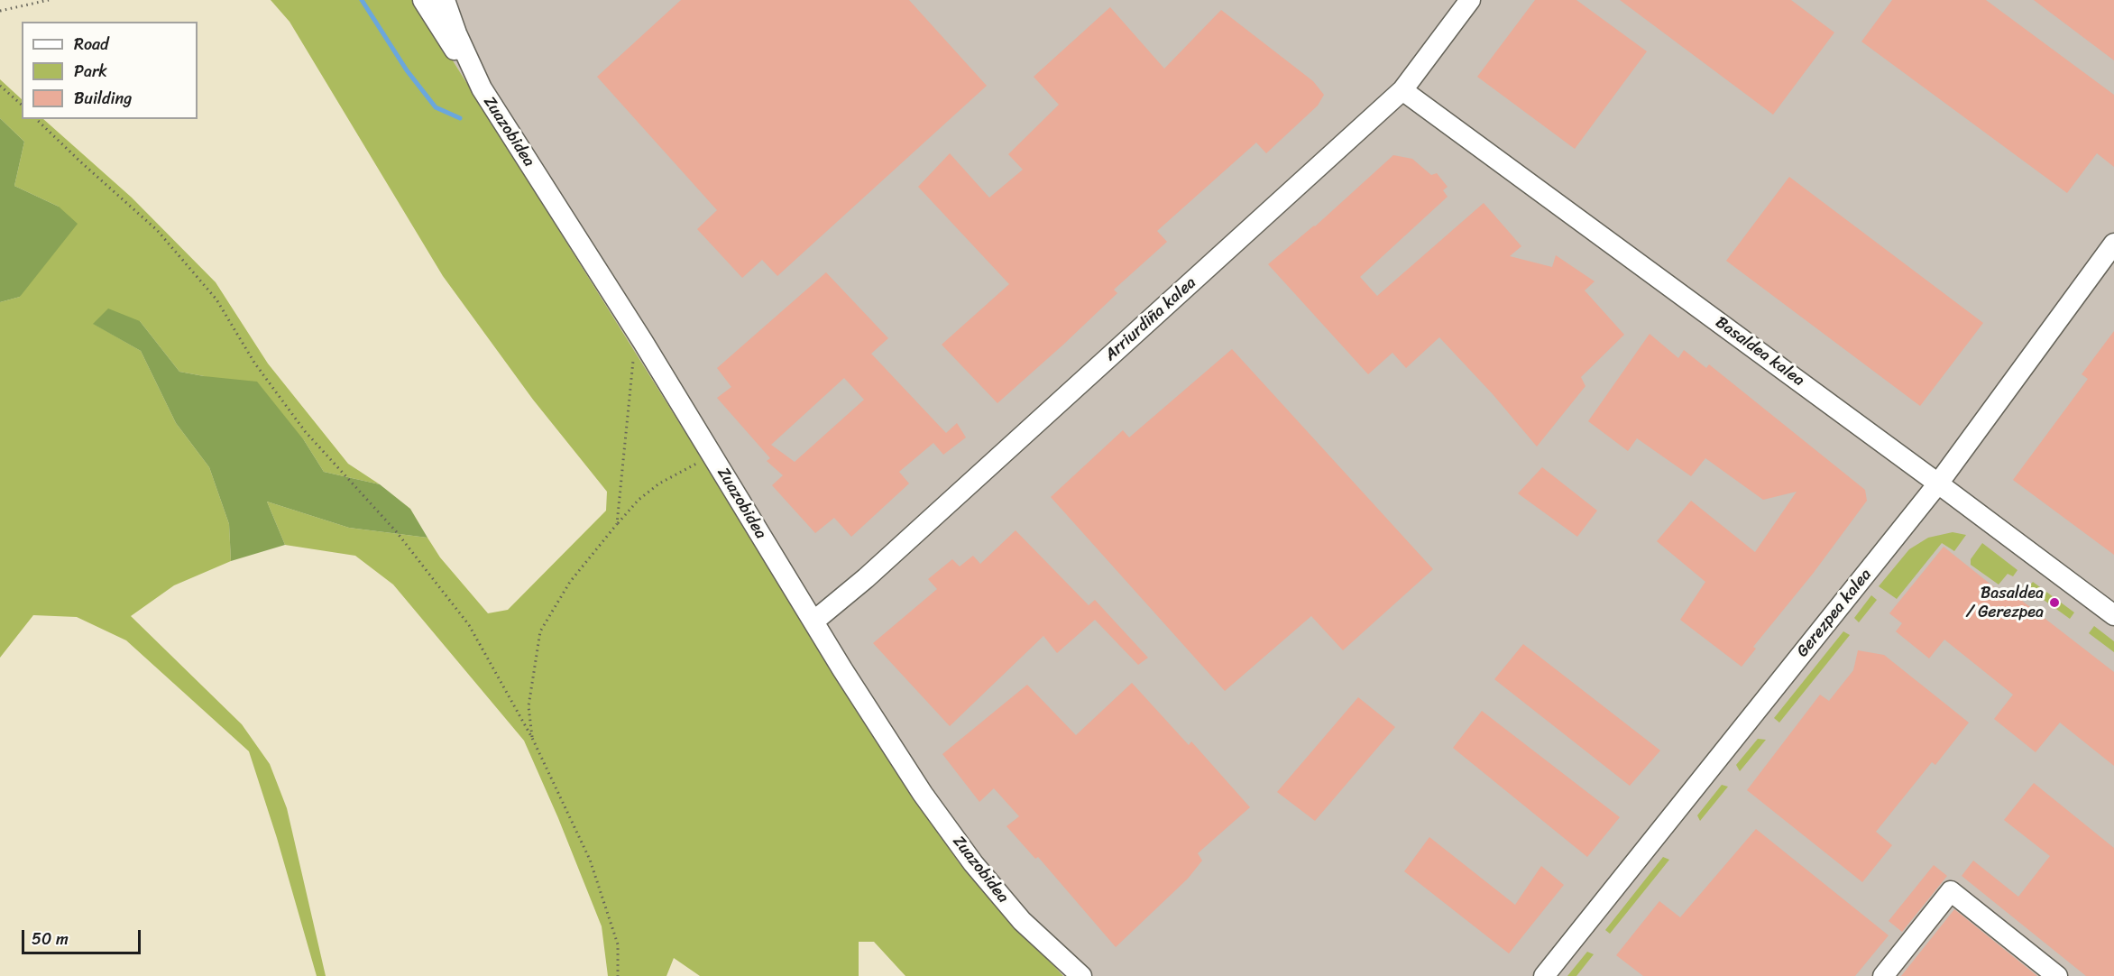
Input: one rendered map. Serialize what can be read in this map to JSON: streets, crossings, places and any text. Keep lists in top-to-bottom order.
{
  "streets": {
    "street": [
      "Zuazobidea",
      "Arriurdiña kalea",
      "Basaldea kalea",
      "Gerezpea kalea"
    ]
  },
  "crossings": [
    ["Zuazobidea", "Arriurdiña kalea"],
    ["Arriurdiña kalea", "Basaldea kalea"],
    ["Basaldea kalea", "Gerezpea kalea"]
  ],
  "places": ["Basaldea / Gerezpea"],
  "legend": ["Road", "Park", "Building"],
  "scale_bar": "50 m"
}
